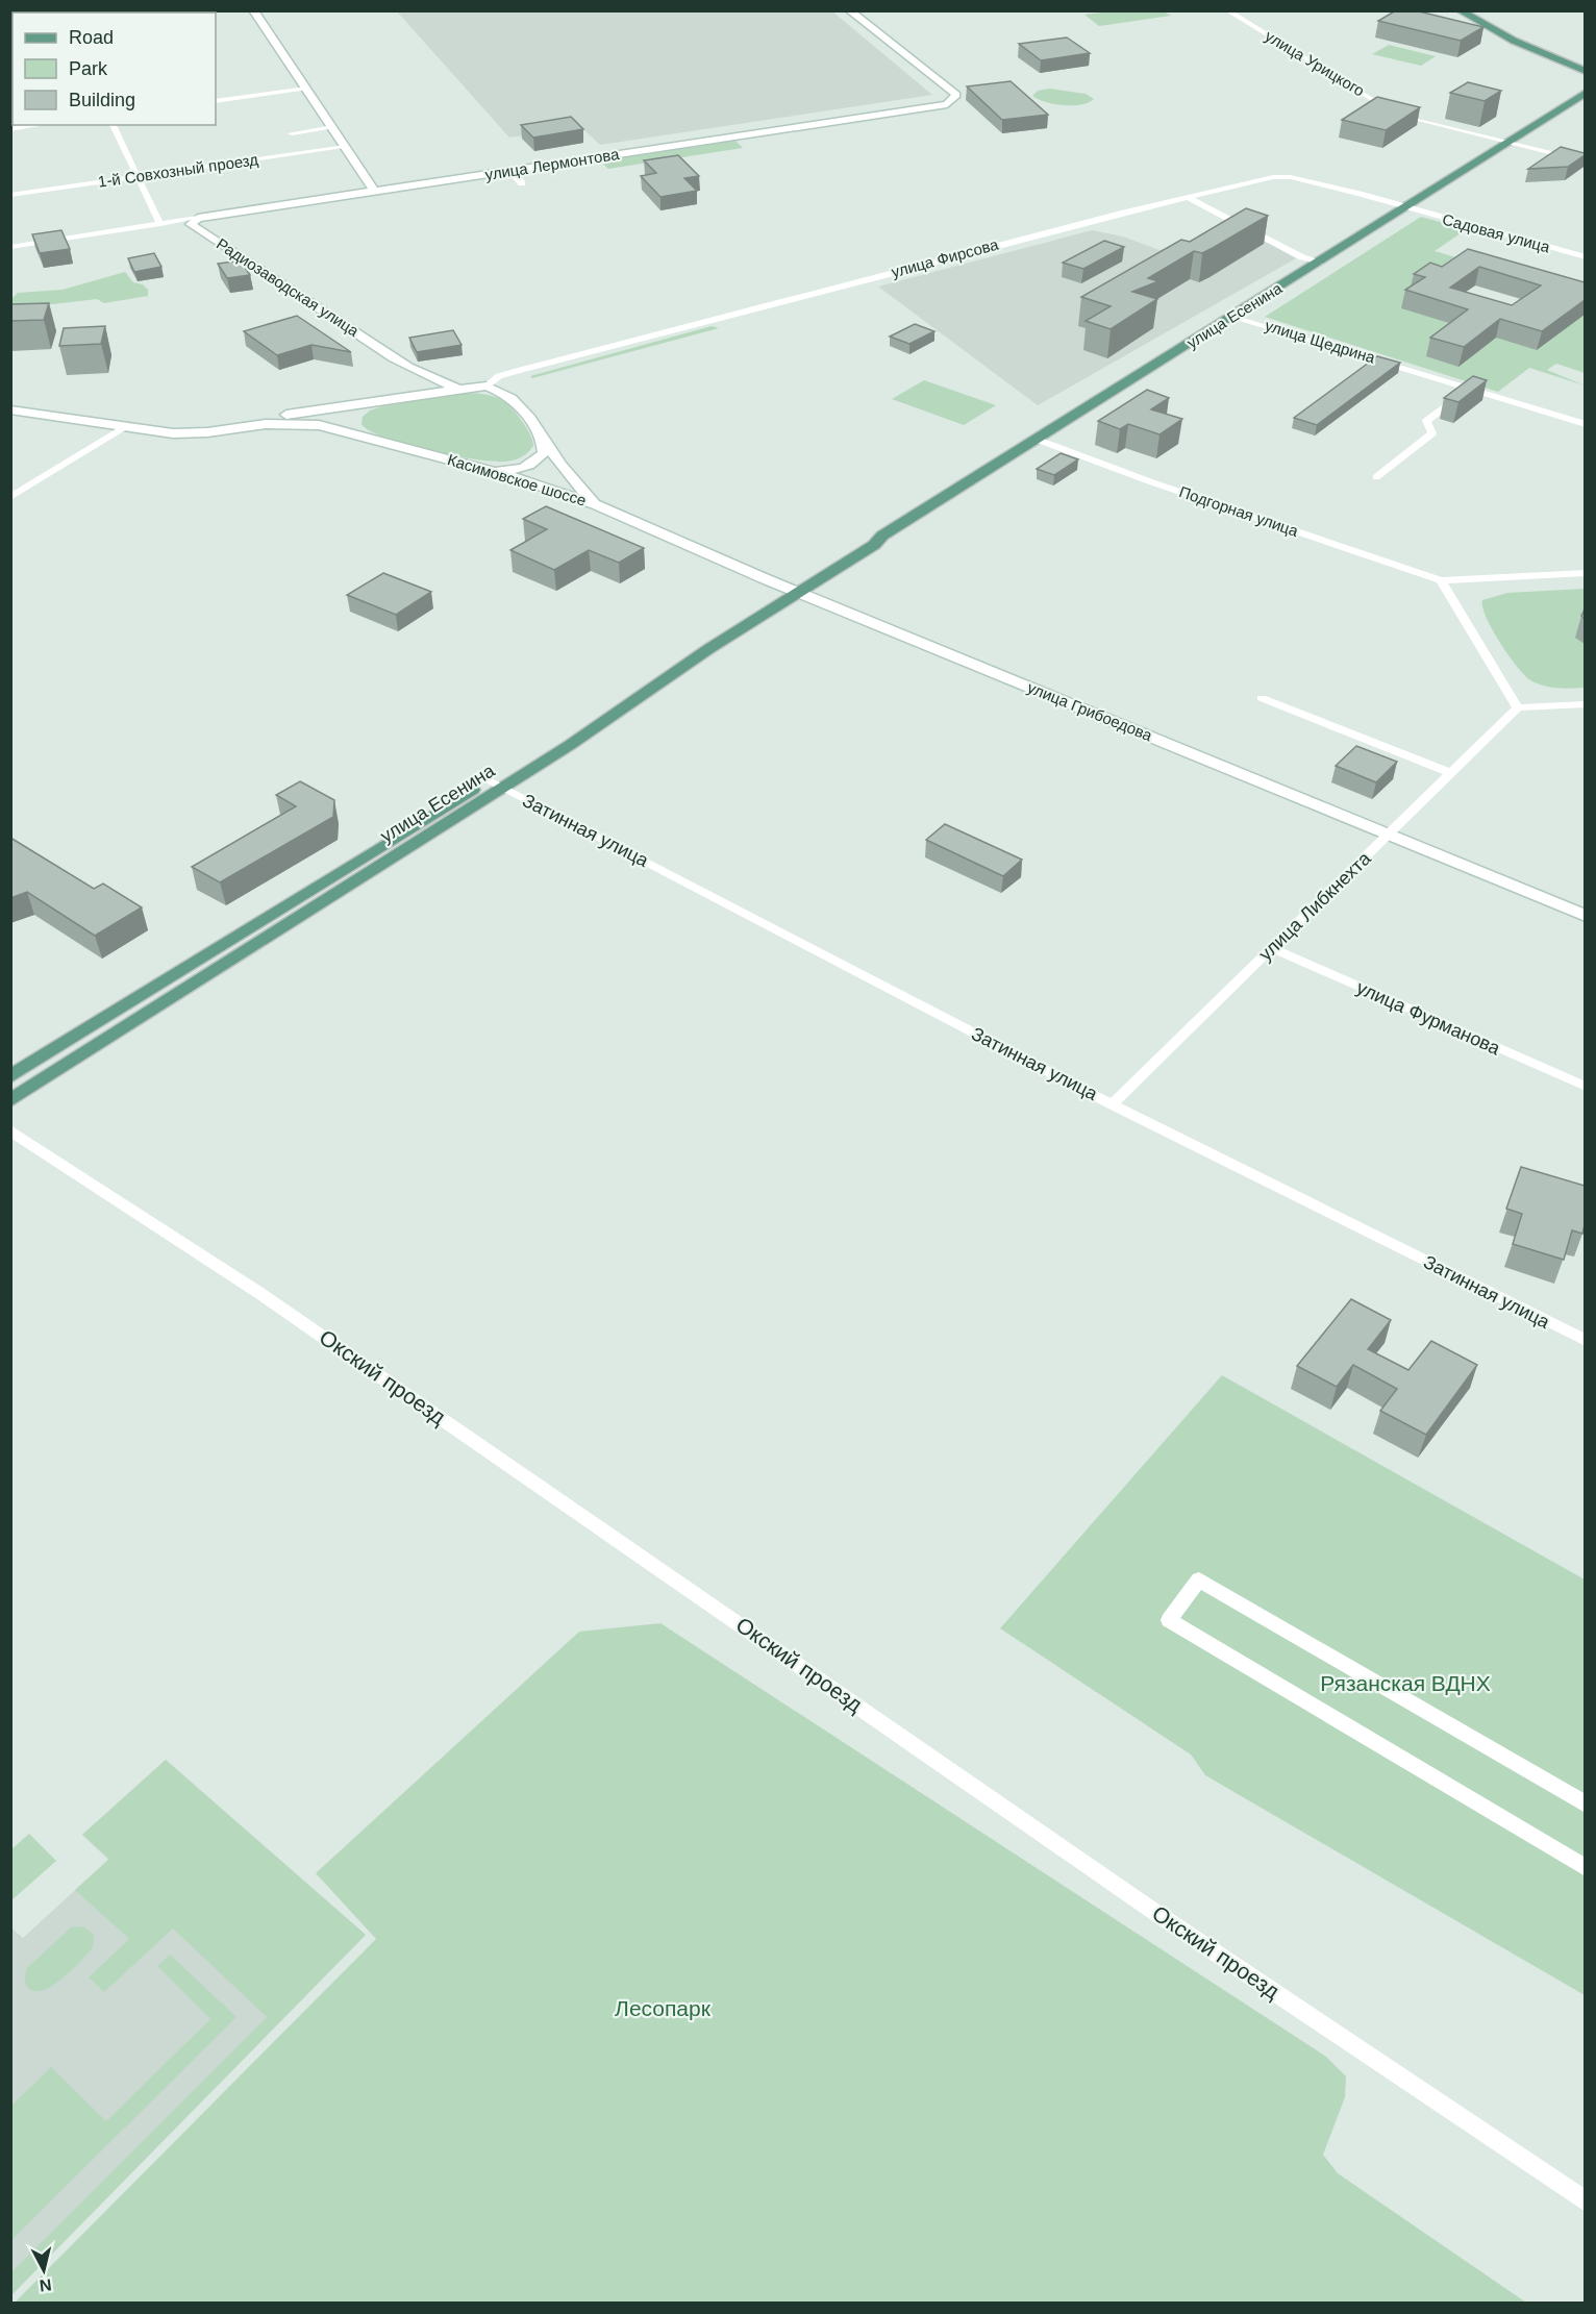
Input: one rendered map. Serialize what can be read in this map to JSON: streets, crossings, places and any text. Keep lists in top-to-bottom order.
{
  "streets": {
    "main road": ["улица Есенина"],
    "street": [
      "улица Урицкого",
      "улица Лермонтова",
      "1-й Совхозный проезд",
      "Садовая улица",
      "улица Фирсова",
      "Радиозаводская улица",
      "улица Щедрина",
      "Касимовское шоссе",
      "Подгорная улица",
      "улица Грибоедова",
      "Затинная улица",
      "улица Либкнехта",
      "улица Фурманова",
      "Окский проезд"
    ]
  },
  "crossings": [
    ["улица Лермонтова", "Радиозаводская улица"],
    ["Садовая улица", "улица Фирсова"],
    ["Садовая улица", "улица Есенина"],
    ["улица Фирсова", "улица Есенина"],
    ["улица Фирсова", "Касимовское шоссе"],
    ["улица Есенина", "улица Щедрина"],
    ["улица Есенина", "Подгорная улица"],
    ["улица Есенина", "улица Грибоедова"],
    ["улица Есенина", "Затинная улица"],
    ["Касимовское шоссе", "улица Грибоедова"],
    ["улица Грибоедова", "улица Либкнехта"],
    ["Затинная улица", "улица Либкнехта"],
    ["улица Либкнехта", "улица Фурманова"]
  ],
  "parks": ["Рязанская ВДНХ", "Лесопарк"],
  "legend": ["Road", "Park", "Building"],
  "north": "bottom"
}
